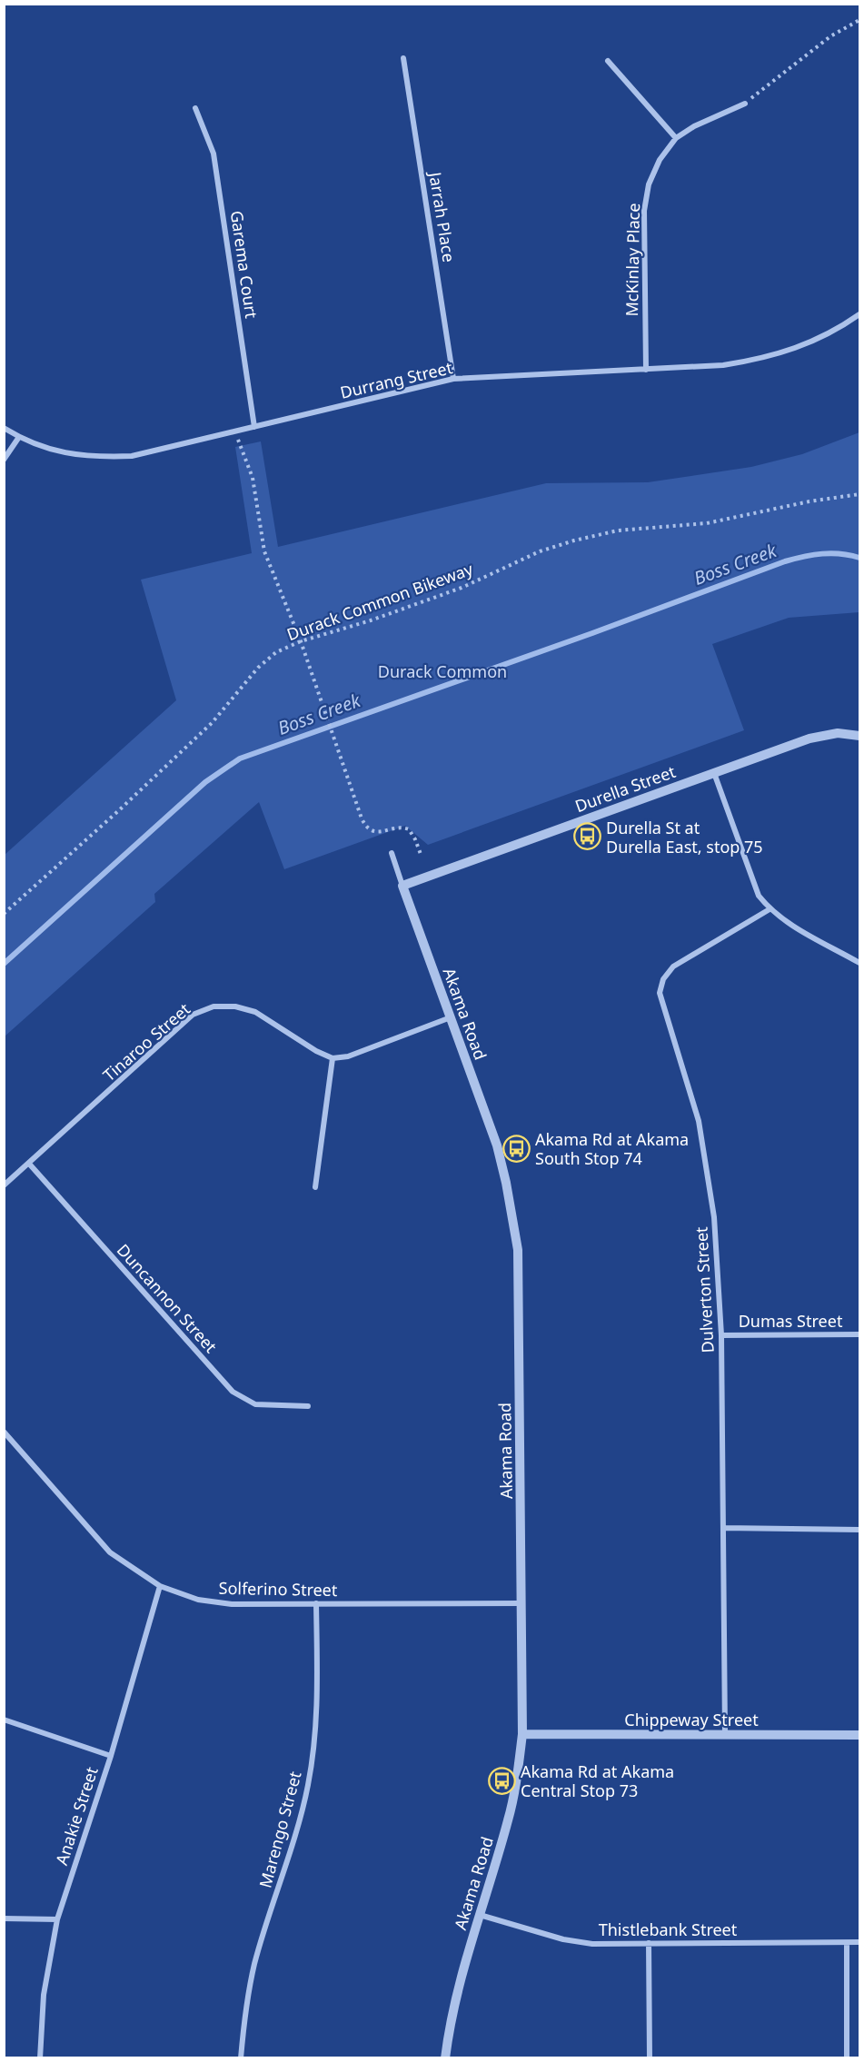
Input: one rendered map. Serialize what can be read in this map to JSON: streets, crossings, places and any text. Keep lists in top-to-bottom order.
{
  "streets": {
    "street": [
      "Jarrah Place",
      "McKinlay Place",
      "Garema Court",
      "Durrang Street",
      "Durella Street",
      "Akama Road",
      "Tinaroo Street",
      "Dulverton Street",
      "Duncannon Street",
      "Dumas Street",
      "Solferino Street",
      "Chippeway Street",
      "Anakie Street",
      "Marengo Street",
      "Thistlebank Street"
    ],
    "path": ["Durack Common Bikeway"]
  },
  "crossings": [
    ["Jarrah Place", "Durrang Street"],
    ["McKinlay Place", "Durrang Street"],
    ["Garema Court", "Durrang Street"],
    ["Durella Street", "Akama Road"],
    ["Akama Road", "Solferino Street"],
    ["Akama Road", "Chippeway Street"],
    ["Akama Road", "Thistlebank Street"],
    ["Tinaroo Street", "Duncannon Street"],
    ["Dulverton Street", "Dumas Street"],
    ["Dulverton Street", "Chippeway Street"],
    ["Solferino Street", "Anakie Street"],
    ["Solferino Street", "Marengo Street"]
  ],
  "water": ["Boss Creek"],
  "parks": ["Durack Common"],
  "places": {
    "bus stop": ["Durella St at Durella East, stop 75", "Akama Rd at Akama South Stop 74", "Akama Rd at Akama Central Stop 73"]
  }
}
